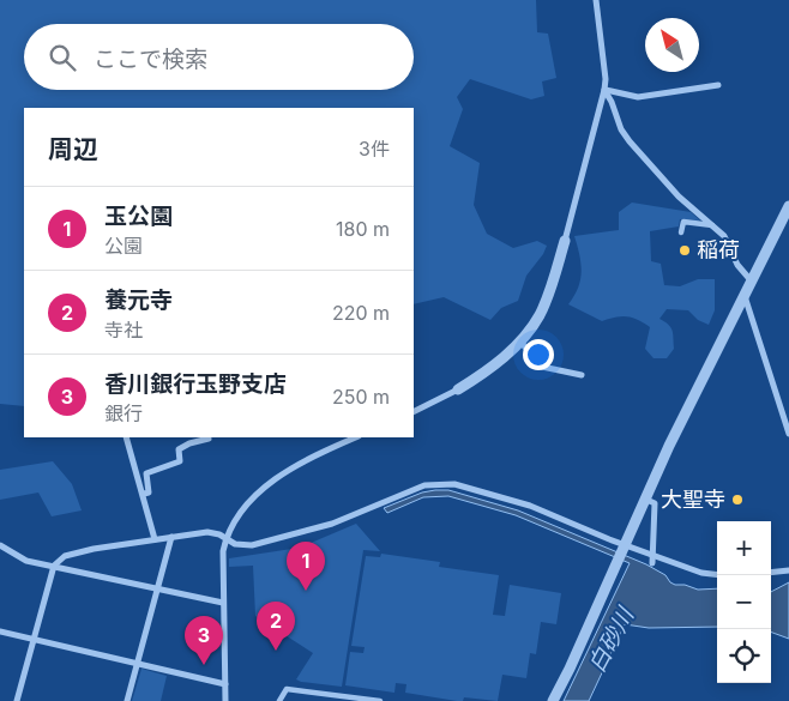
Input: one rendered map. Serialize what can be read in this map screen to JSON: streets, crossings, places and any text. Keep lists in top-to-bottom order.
{
  "water": ["白砂川"],
  "places": ["稲荷", "大聖寺"],
  "north": "top left",
  "page": {
    "search": "ここで検索",
    "heading": ["周辺", "3件"],
    "list": [
      {
        "mark": "1",
        "name": "玉公園",
        "note": "公園",
        "value": "180 m"
      },
      {
        "mark": "2",
        "name": "養元寺",
        "note": "寺社",
        "value": "220 m"
      },
      {
        "mark": "3",
        "name": "香川銀行玉野支店",
        "note": "銀行",
        "value": "250 m"
      }
    ],
    "map_buttons": ["+", "−"],
    "pins": ["1", "2", "3"]
  }
}
